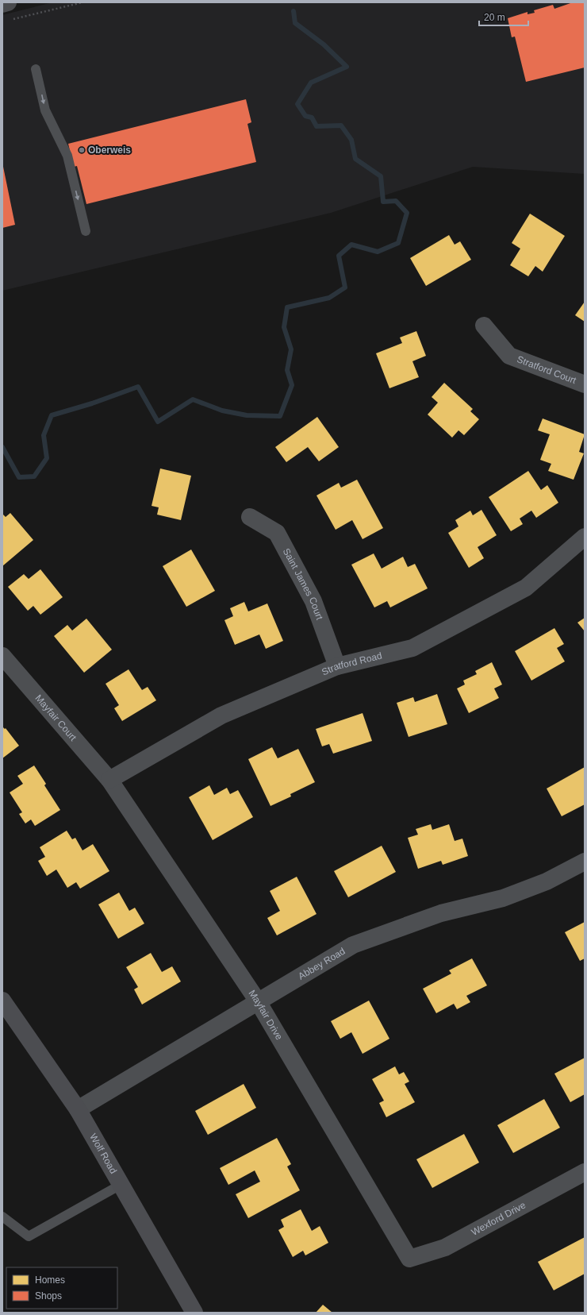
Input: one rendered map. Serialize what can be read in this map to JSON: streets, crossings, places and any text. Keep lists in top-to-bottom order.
{
  "streets": {
    "main road": ["Wolf Road"],
    "street": [
      "Stratford Court",
      "Saint James Court",
      "Stratford Road",
      "Mayfair Court",
      "Abbey Road",
      "Mayfair Drive",
      "Wexford Drive"
    ]
  },
  "crossings": [
    ["Saint James Court", "Stratford Road"],
    ["Stratford Road", "Mayfair Court"],
    ["Stratford Road", "Mayfair Drive"],
    ["Mayfair Court", "Mayfair Drive"],
    ["Abbey Road", "Mayfair Drive"],
    ["Abbey Road", "Wolf Road"],
    ["Mayfair Drive", "Wexford Drive"]
  ],
  "places": ["Oberweis"],
  "legend": ["Homes", "Shops"],
  "scale_bar": "20 m"
}
